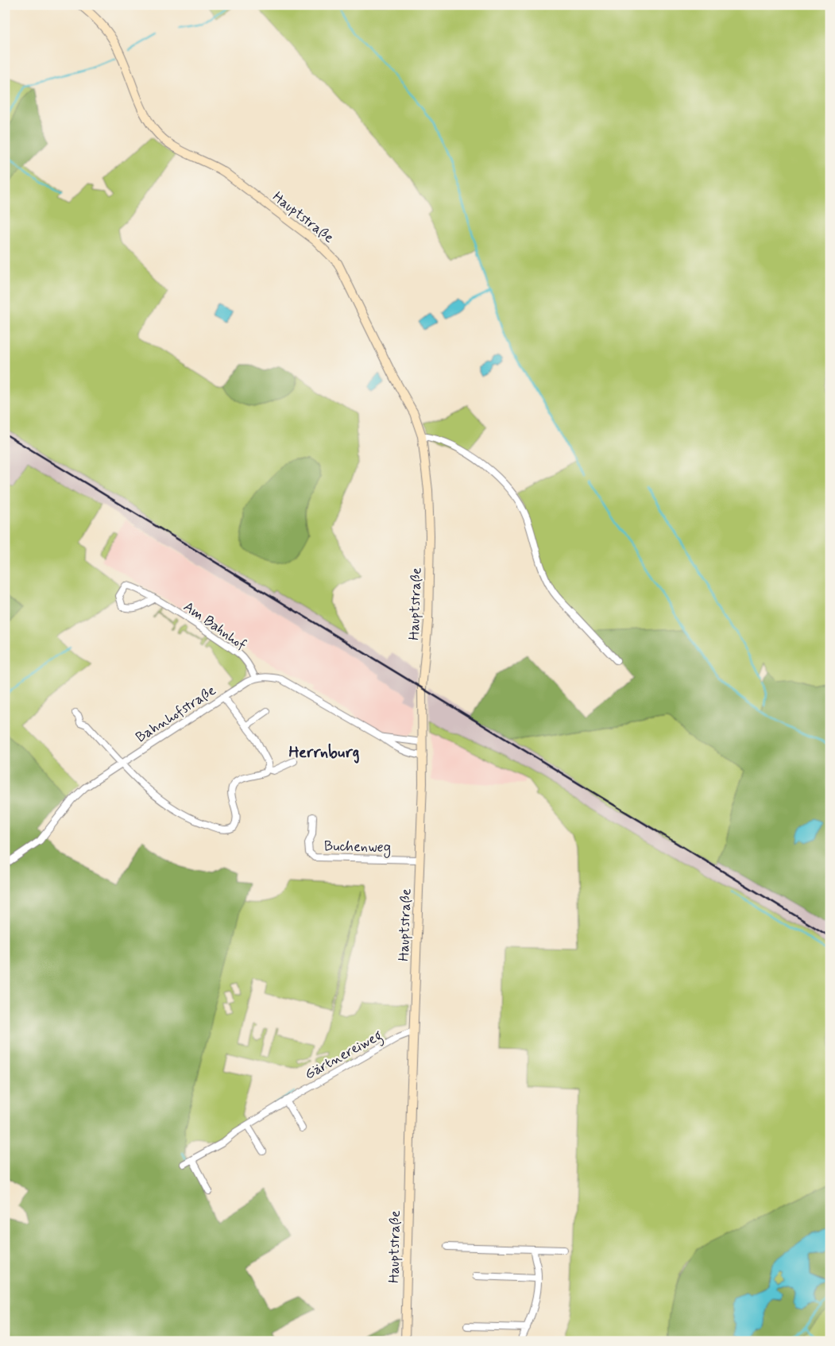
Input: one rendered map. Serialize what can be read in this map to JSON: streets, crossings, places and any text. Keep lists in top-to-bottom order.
{
  "streets": {
    "main road": ["Hauptstraße"],
    "street": [
      "Am Bahnhof",
      "Bahnhofstraße",
      "Buchenweg",
      "Gärtnereiweg"
    ]
  },
  "crossings": [
    ["Hauptstraße", "Buchenweg"],
    ["Hauptstraße", "Gärtnereiweg"],
    ["Am Bahnhof", "Bahnhofstraße"]
  ],
  "districts": ["Herrnburg"]
}
